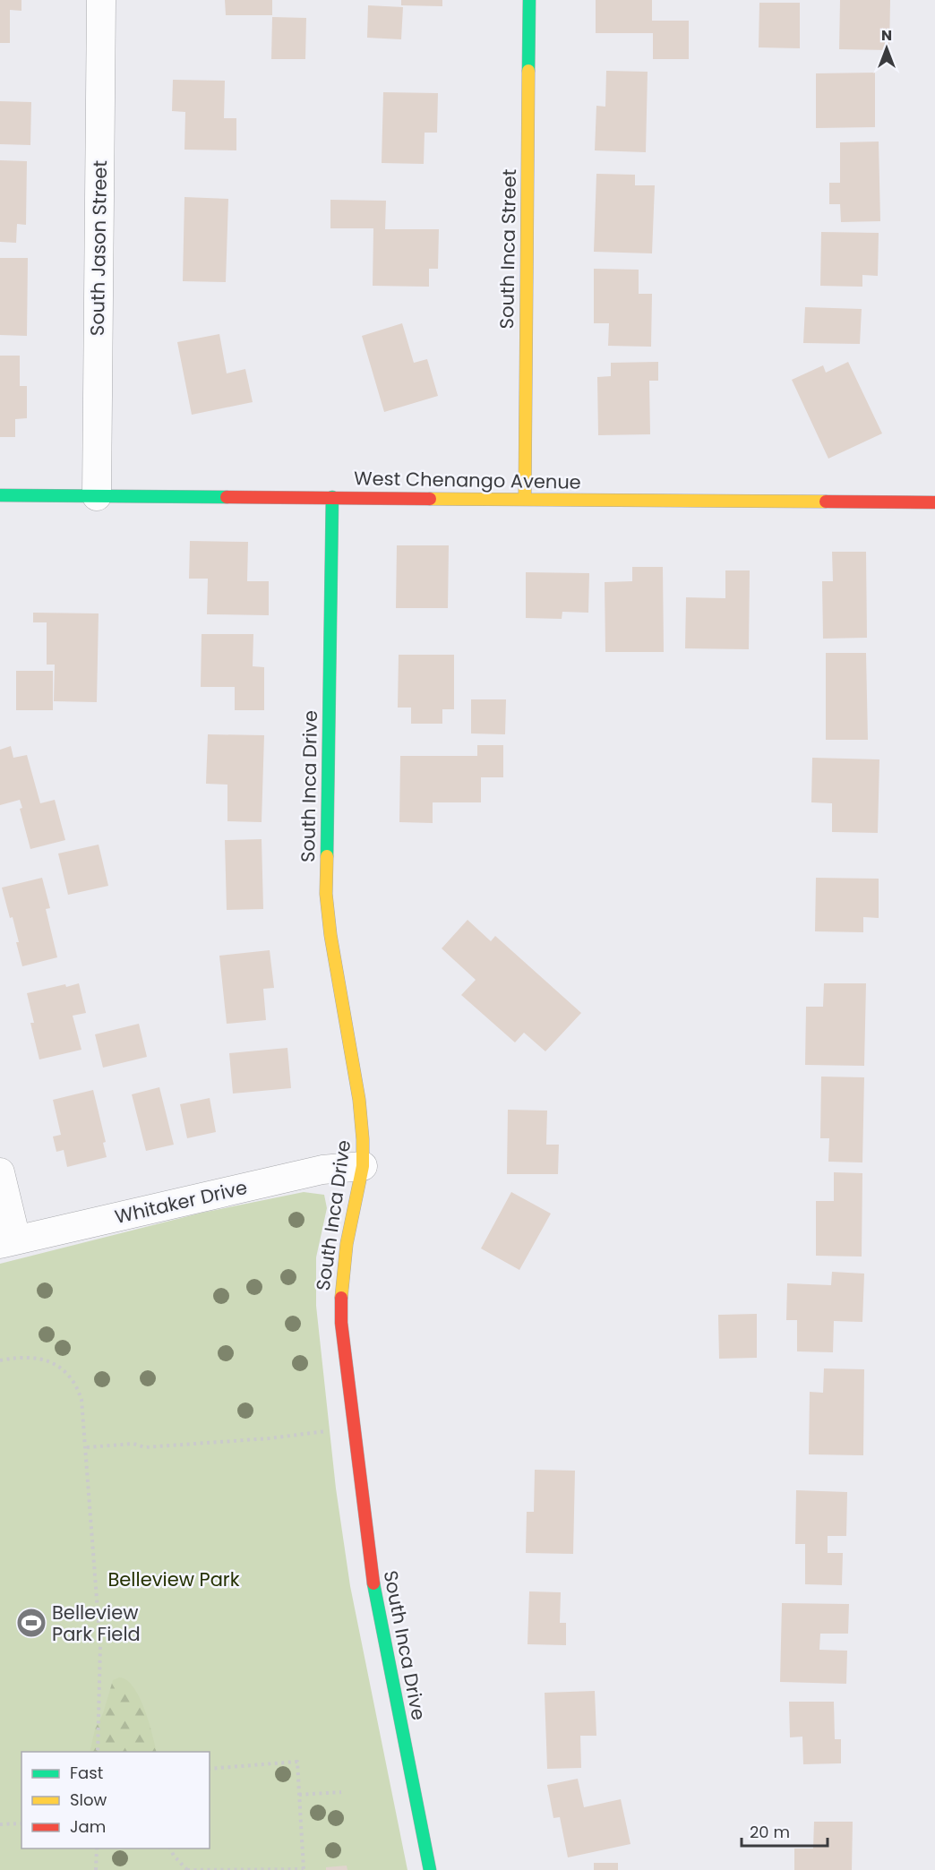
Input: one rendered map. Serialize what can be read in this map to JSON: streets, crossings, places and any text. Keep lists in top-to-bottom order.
{
  "streets": {
    "street": [
      "South Jason Street",
      "South Inca Street",
      "West Chenango Avenue",
      "South Inca Drive",
      "Whitaker Drive"
    ]
  },
  "crossings": [
    ["South Jason Street", "West Chenango Avenue"],
    ["South Inca Street", "West Chenango Avenue"],
    ["West Chenango Avenue", "South Inca Drive"],
    ["South Inca Drive", "Whitaker Drive"]
  ],
  "parks": ["Belleview Park"],
  "places": {
    "sports": ["Belleview Park Field"]
  },
  "legend": ["Fast", "Slow", "Jam"],
  "scale_bar": "20 m",
  "north": "top"
}
